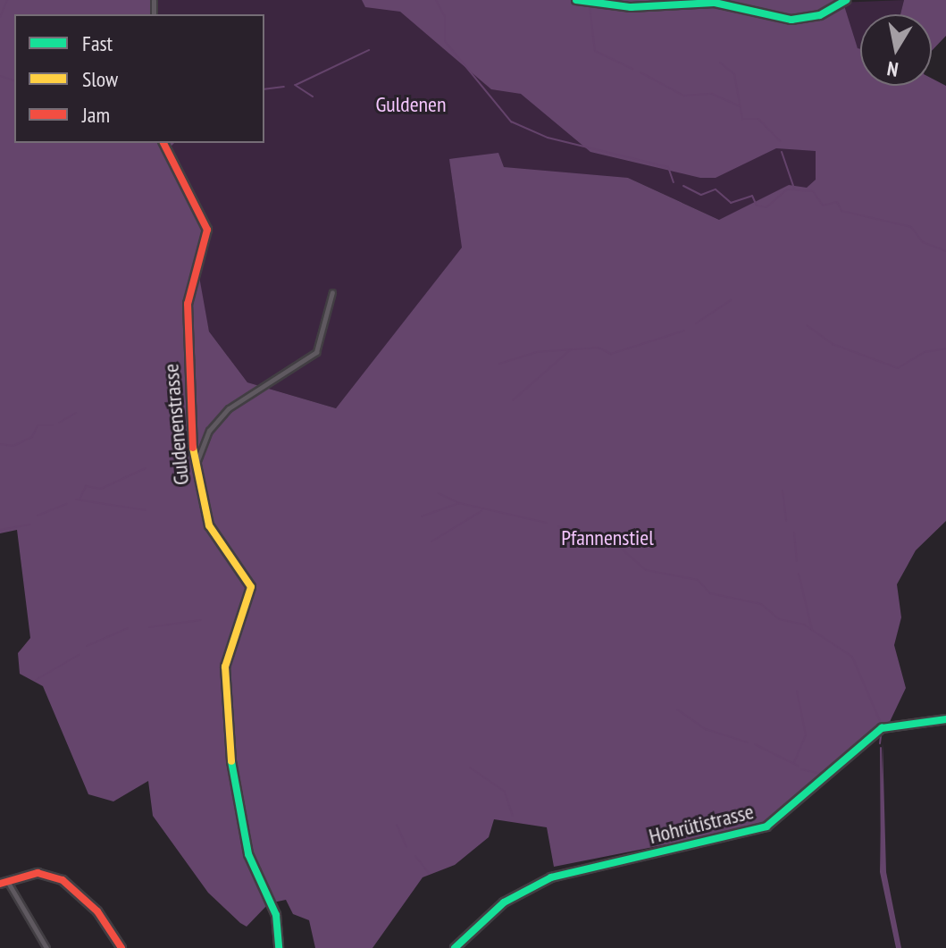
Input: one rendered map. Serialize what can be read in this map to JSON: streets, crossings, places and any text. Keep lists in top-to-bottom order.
{
  "streets": {
    "street": ["Guldenenstrasse", "Hohrütistrasse"]
  },
  "parks": ["Guldenen", "Pfannenstiel"],
  "legend": ["Fast", "Slow", "Jam"],
  "north": "bottom"
}
